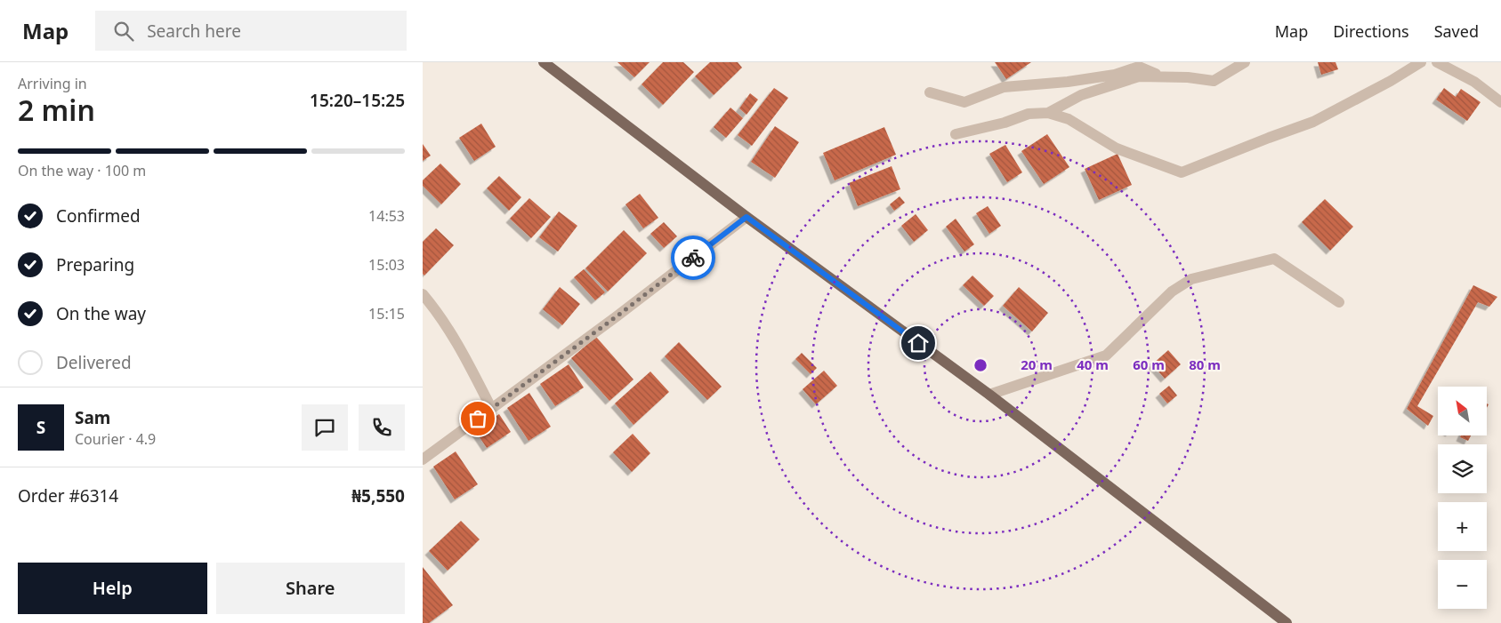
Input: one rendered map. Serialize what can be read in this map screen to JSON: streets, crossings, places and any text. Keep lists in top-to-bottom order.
{
  "north": "top left",
  "page": {
    "header": "Map",
    "search": "Search here",
    "nav": ["Map", "Directions", "Saved"],
    "heading": ["2 min", "Arriving in", "15:20–15:25"],
    "panel": [
      "Sam",
      "Courier · 4.9",
      "Order #6314",
      "₦5,550"
    ],
    "bar": "On the way · 100 m",
    "list": [
      ["Confirmed", "14:53"],
      ["Preparing", "15:03"],
      ["On the way", "15:15"],
      "Delivered"
    ],
    "map_buttons": ["+", "−"],
    "round": "S",
    "buttons": ["Help", "Share"]
  },
  "rings": [
    "20 m",
    "40 m",
    "60 m",
    "80 m"
  ]
}
